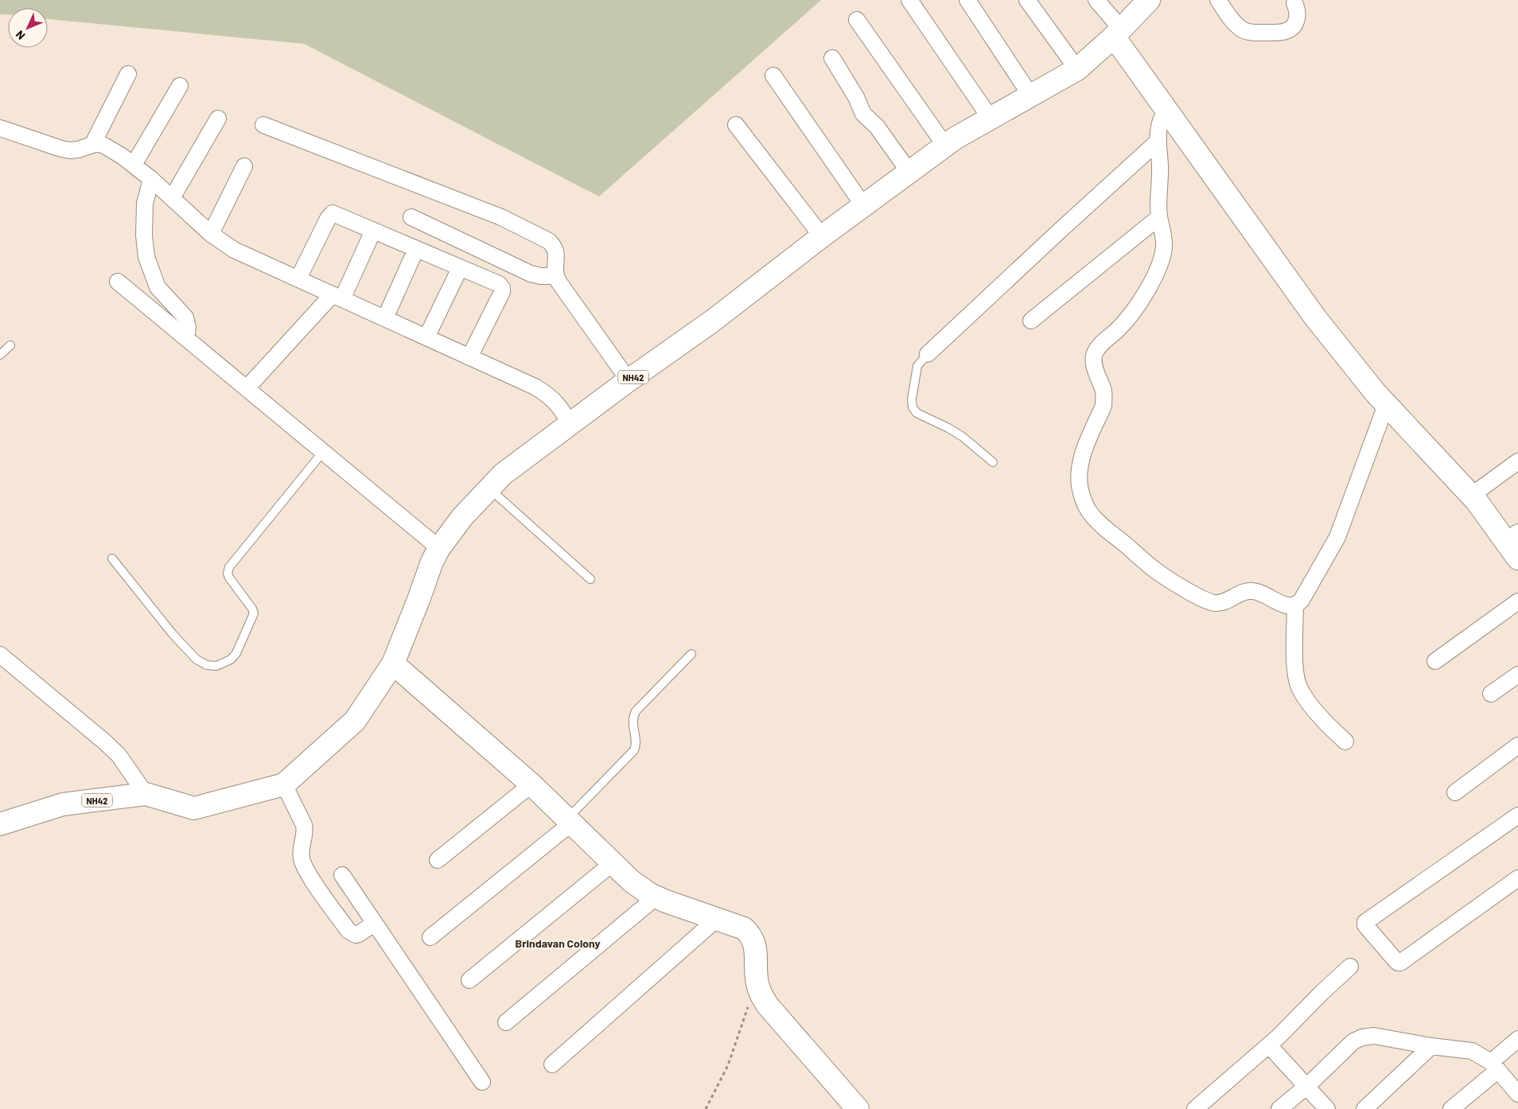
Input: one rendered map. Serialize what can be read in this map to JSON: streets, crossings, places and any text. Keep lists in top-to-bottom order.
{
  "streets": {
    "main road": ["NH42"]
  },
  "districts": ["Brindavan Colony"],
  "north": "bottom left"
}
